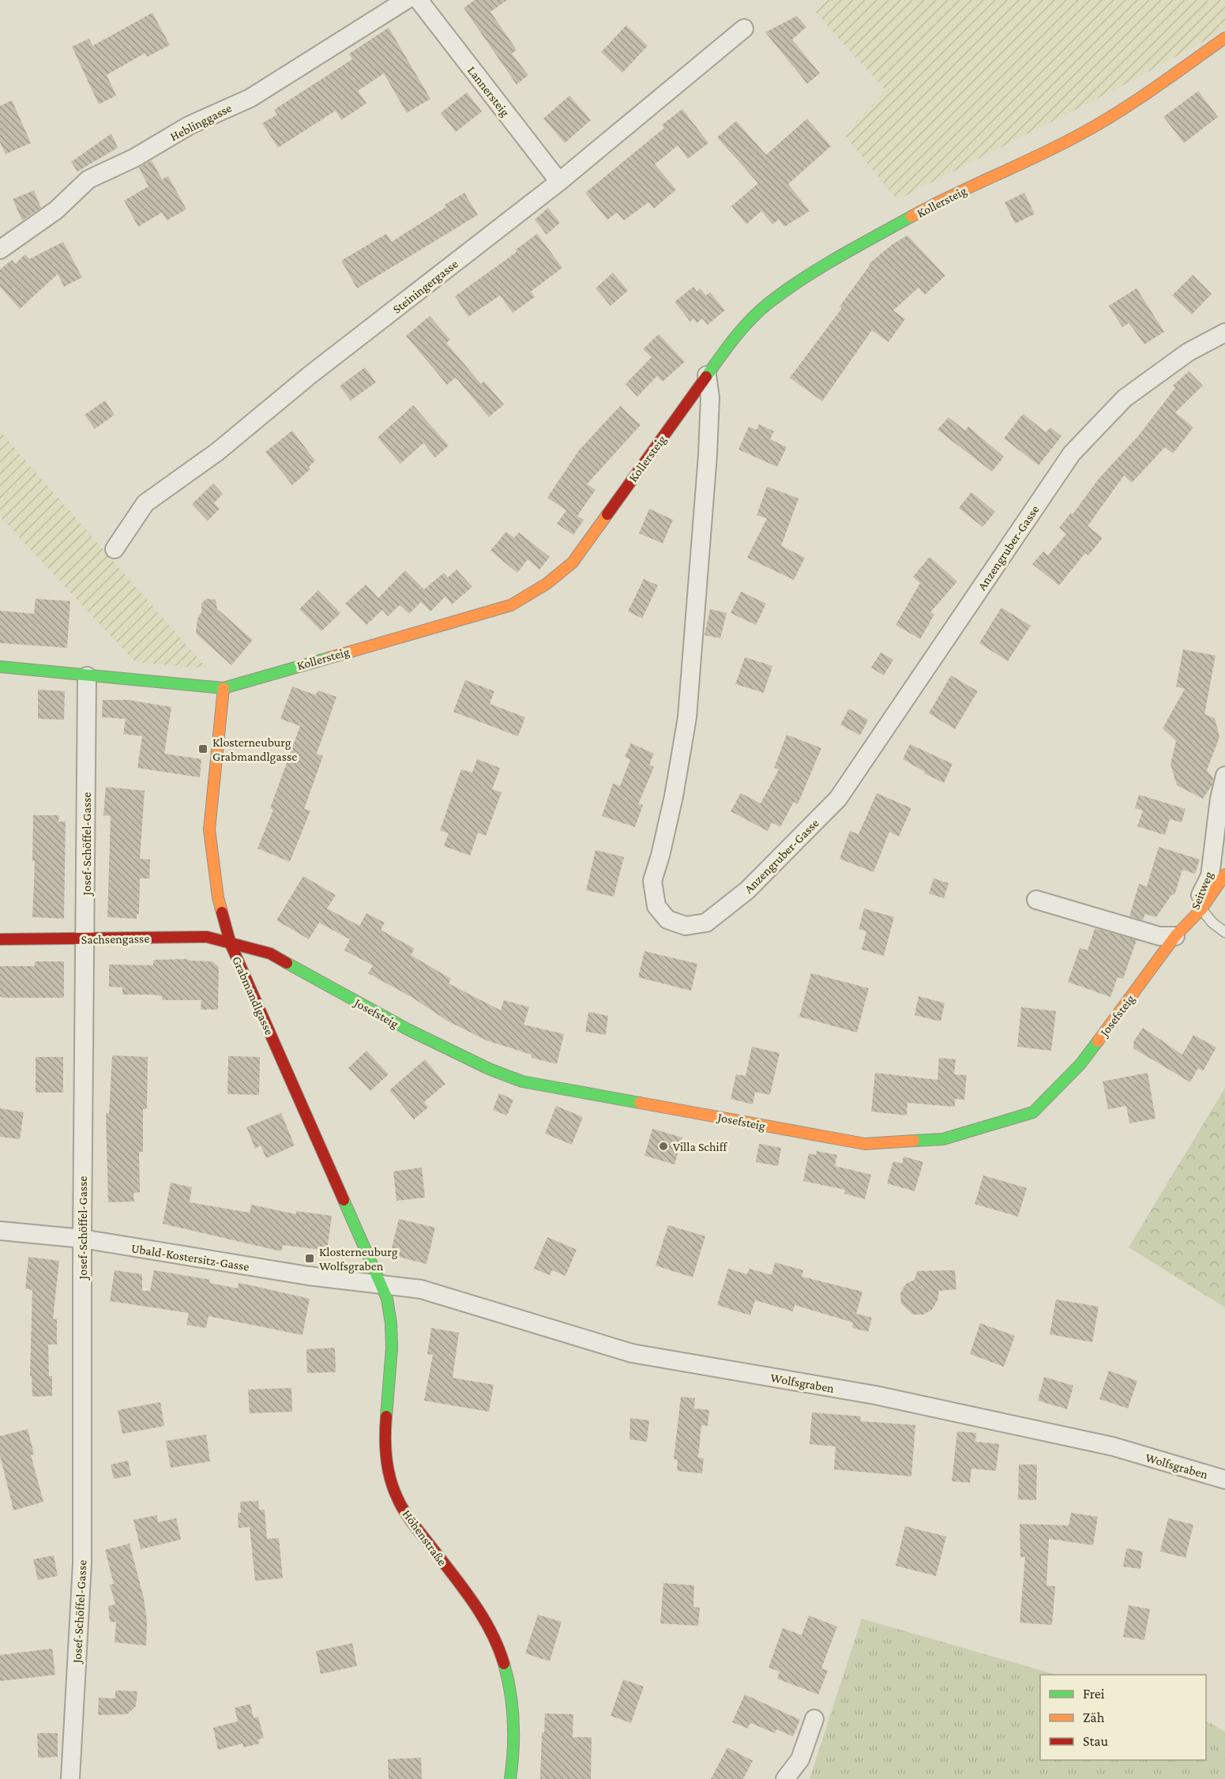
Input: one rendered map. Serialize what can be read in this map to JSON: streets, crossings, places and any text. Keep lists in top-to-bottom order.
{
  "streets": {
    "street": [
      "Lannersteig",
      "Heblinggasse",
      "Kollersteig",
      "Steiningergasse",
      "Anzengruber-Gasse",
      "Josef-Schöffel-Gasse",
      "Seitweg",
      "Sachsengasse",
      "Grabmandlgasse",
      "Josefsteig",
      "Ubald-Kostersitz-Gasse",
      "Wolfsgraben",
      "Höhenstraße"
    ]
  },
  "crossings": [
    ["Lannersteig", "Steiningergasse"],
    ["Kollersteig", "Anzengruber-Gasse"],
    ["Kollersteig", "Josef-Schöffel-Gasse"],
    ["Kollersteig", "Grabmandlgasse"],
    ["Josef-Schöffel-Gasse", "Sachsengasse"],
    ["Josef-Schöffel-Gasse", "Ubald-Kostersitz-Gasse"],
    ["Seitweg", "Josefsteig"],
    ["Sachsengasse", "Grabmandlgasse"],
    ["Sachsengasse", "Josefsteig"],
    ["Grabmandlgasse", "Josefsteig"],
    ["Grabmandlgasse", "Ubald-Kostersitz-Gasse"],
    ["Grabmandlgasse", "Wolfsgraben"],
    ["Grabmandlgasse", "Höhenstraße"],
    ["Ubald-Kostersitz-Gasse", "Wolfsgraben"],
    ["Ubald-Kostersitz-Gasse", "Höhenstraße"],
    ["Wolfsgraben", "Höhenstraße"]
  ],
  "places": {
    "transit": ["Klosterneuburg Grabmandlgasse", "Klosterneuburg Wolfsgraben"],
    "other": ["Villa Schiff"]
  },
  "legend": ["Frei", "Zäh", "Stau"]
}
